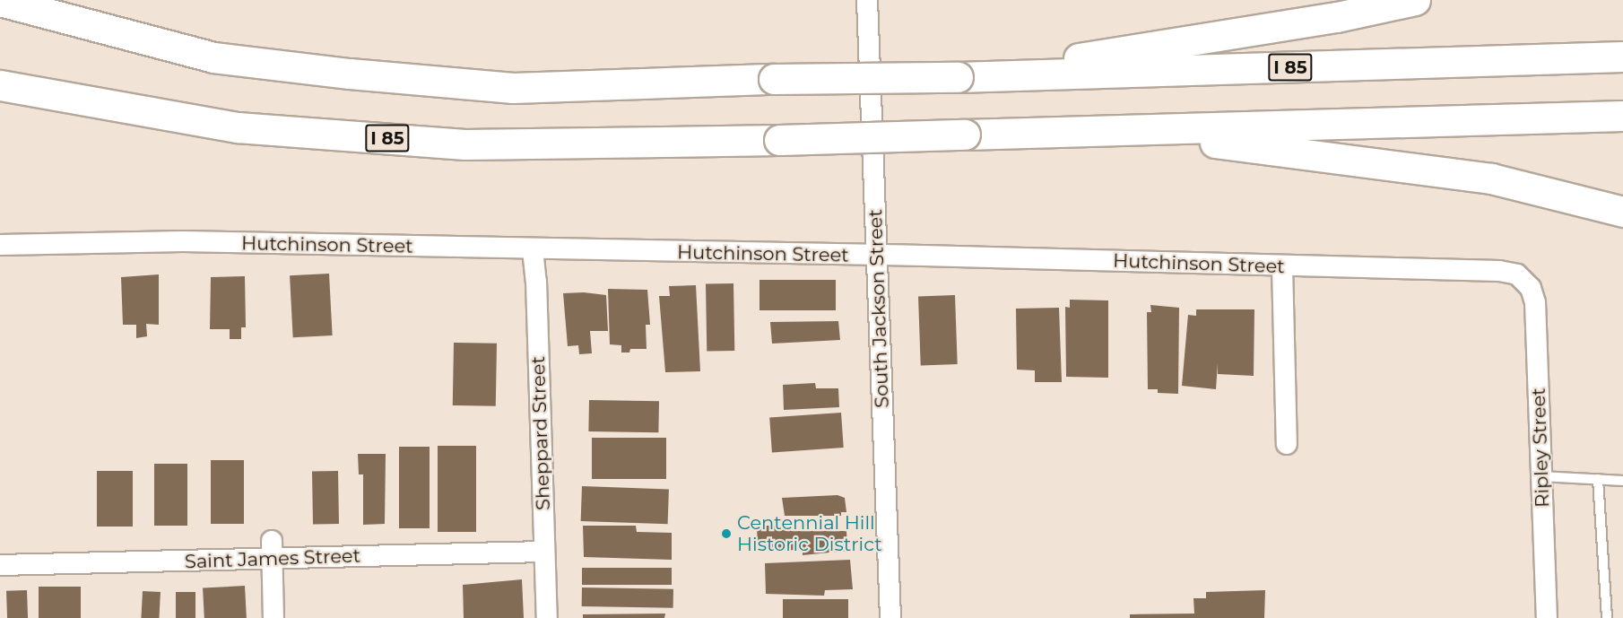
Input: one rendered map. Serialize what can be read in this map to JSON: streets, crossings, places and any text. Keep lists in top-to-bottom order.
{
  "streets": {
    "highway": ["I 85"],
    "street": [
      "Hutchinson Street",
      "South Jackson Street",
      "Sheppard Street",
      "Ripley Street",
      "Saint James Street"
    ]
  },
  "crossings": [
    ["Hutchinson Street", "South Jackson Street"],
    ["Hutchinson Street", "Sheppard Street"],
    ["Hutchinson Street", "Ripley Street"],
    ["Sheppard Street", "Saint James Street"]
  ],
  "places": ["Centennial Hill Historic District"]
}
